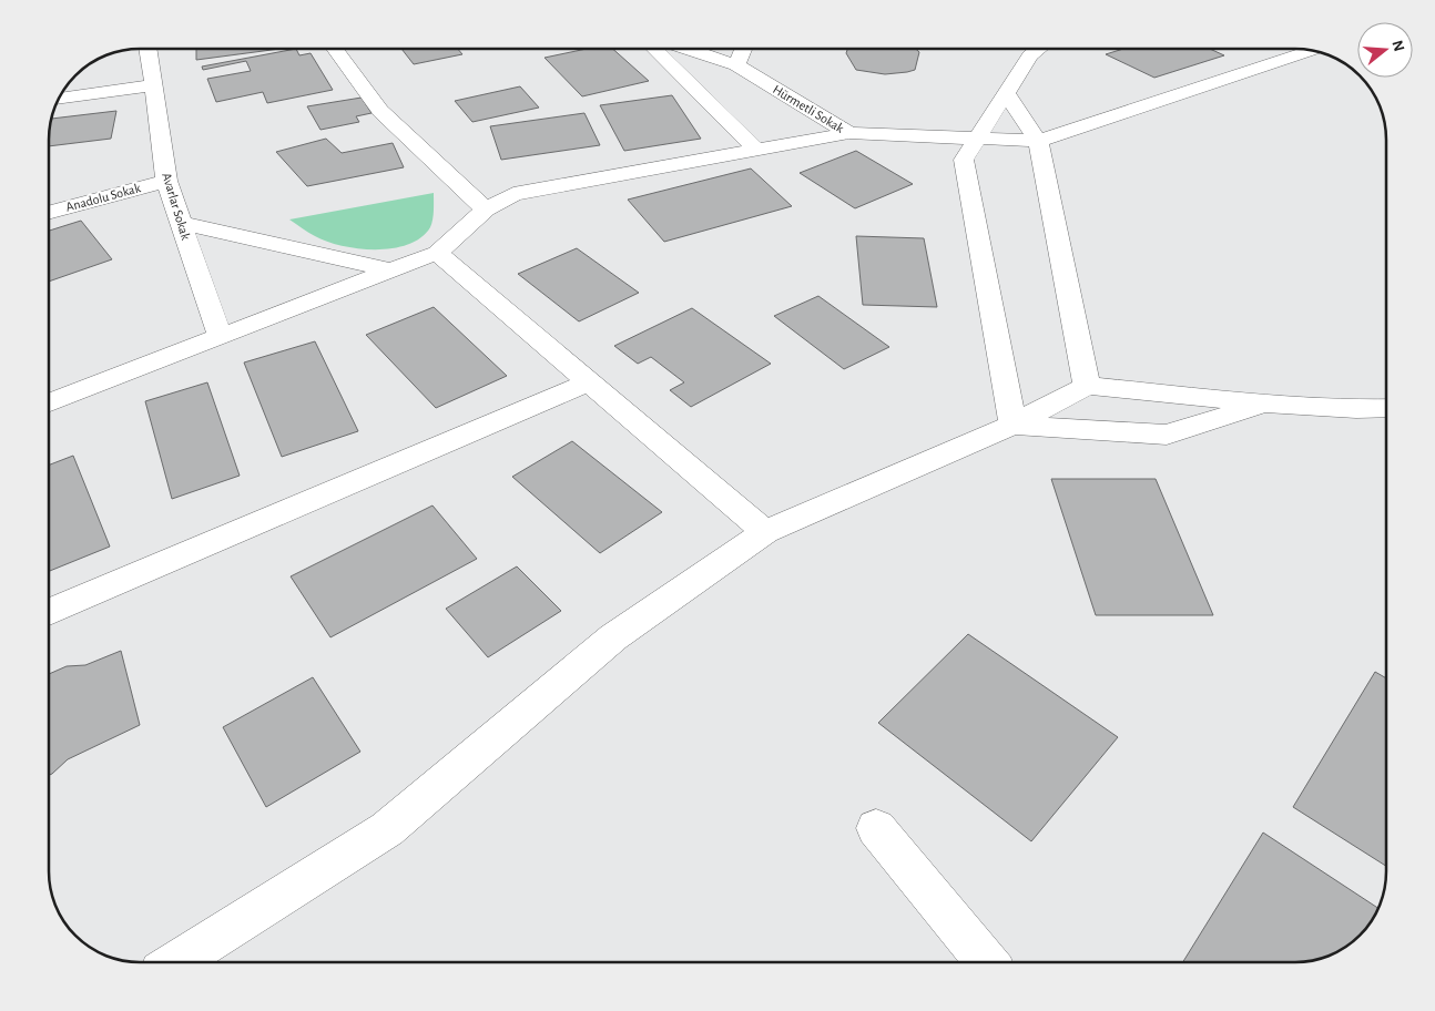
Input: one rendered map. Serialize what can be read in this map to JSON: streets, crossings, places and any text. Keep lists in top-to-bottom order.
{
  "streets": {
    "street": ["Hürmetli Sokak", "Anadolu Sokak", "Avarlar Sokak"]
  },
  "crossings": [
    ["Anadolu Sokak", "Avarlar Sokak"]
  ],
  "north": "right"
}
